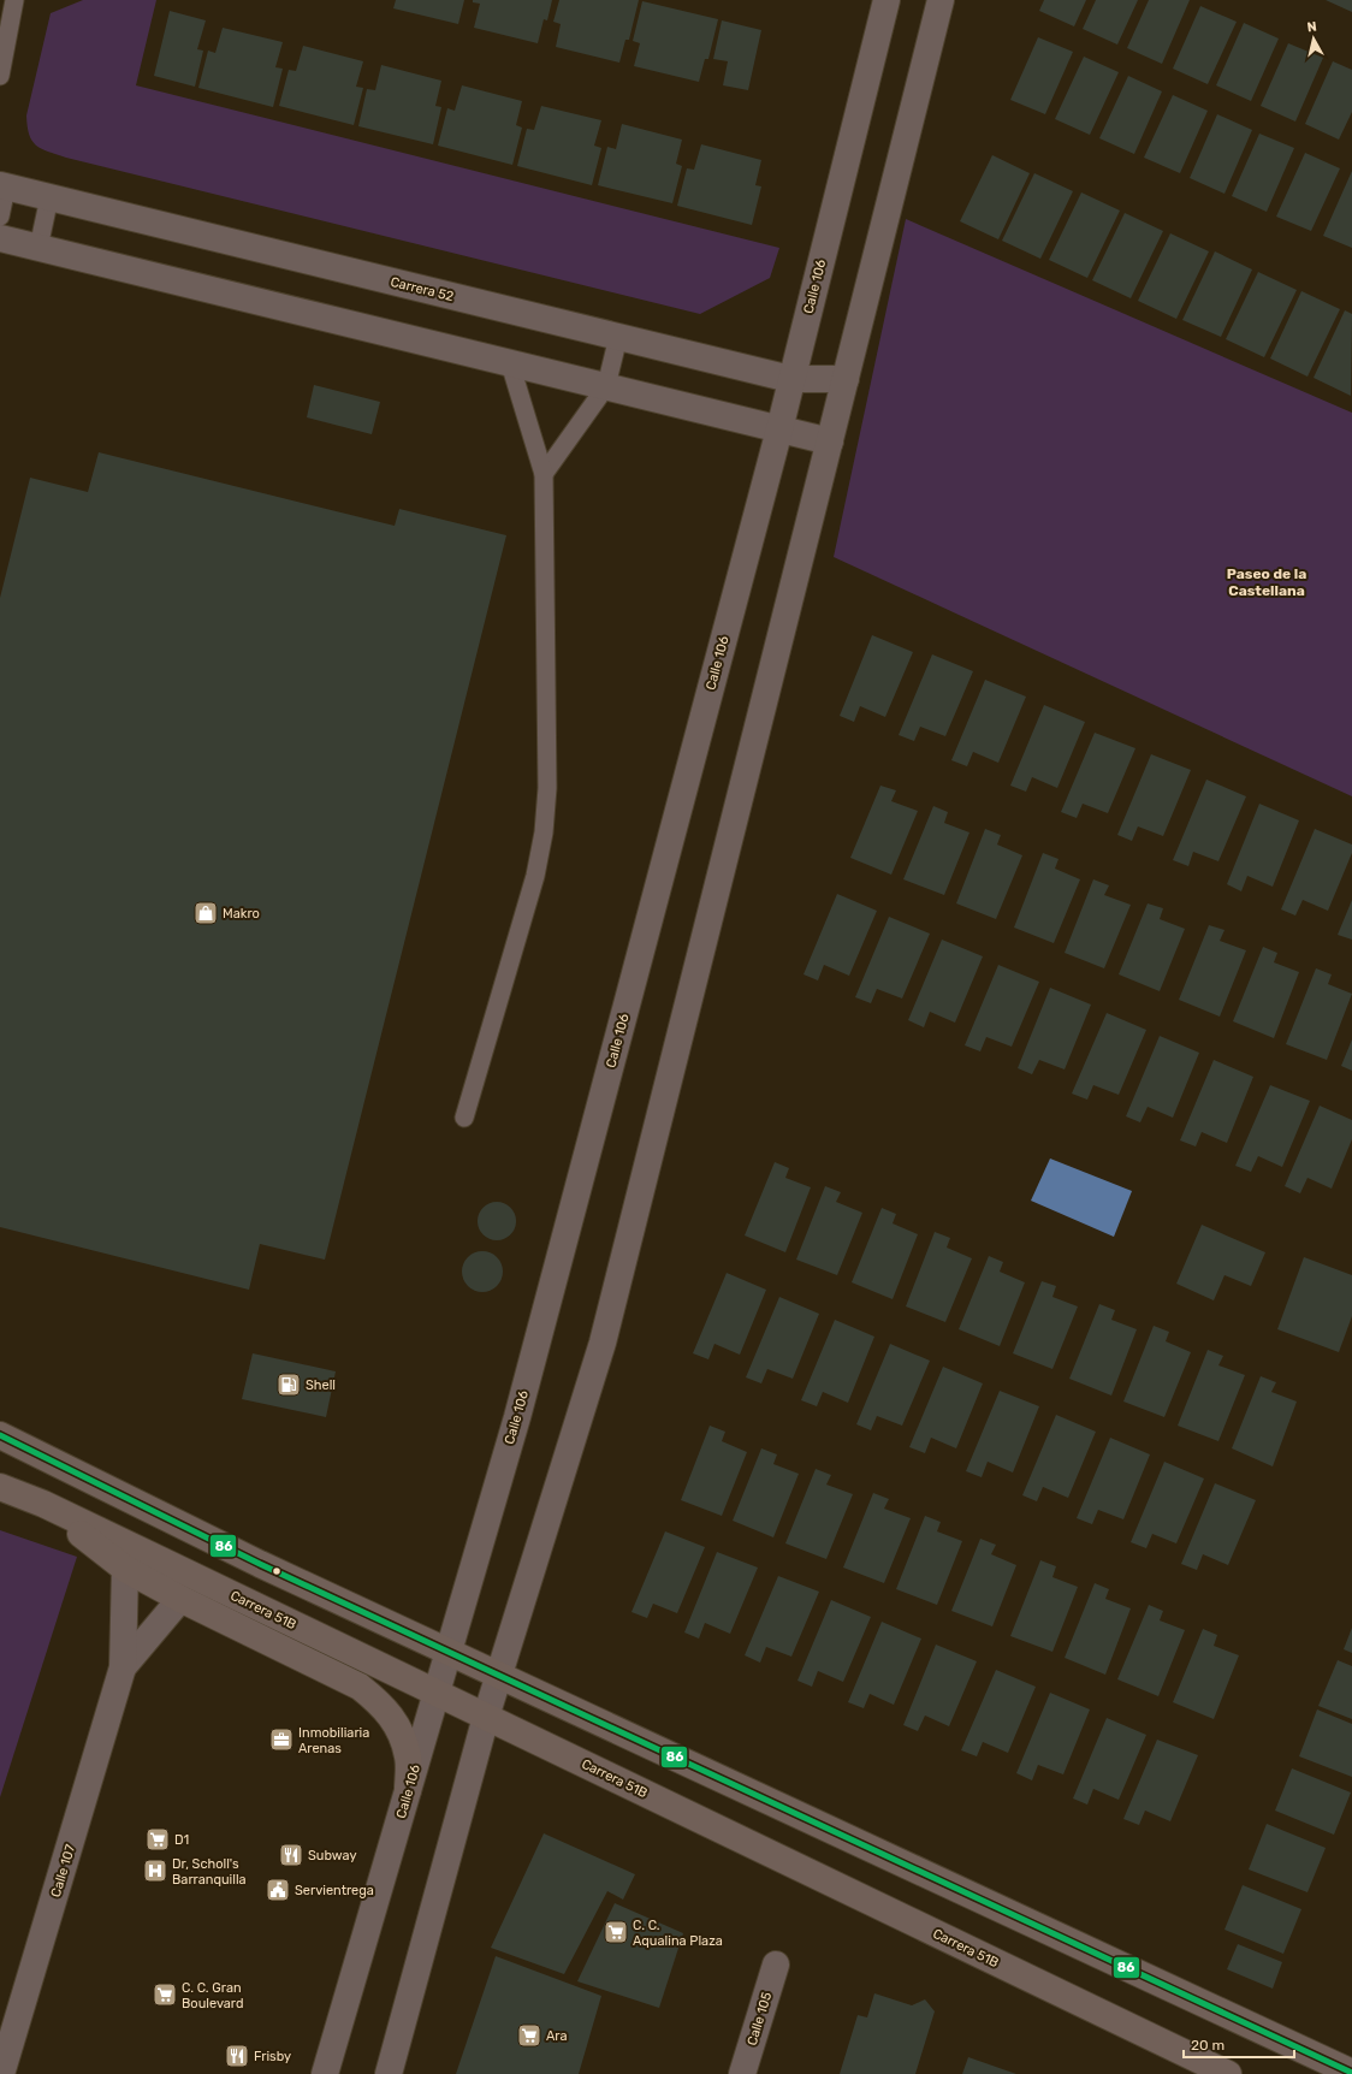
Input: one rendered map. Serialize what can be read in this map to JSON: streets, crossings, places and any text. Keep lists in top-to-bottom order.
{
  "streets": {
    "main road": ["Carrera 51B"],
    "street": [
      "Calle 106",
      "Carrera 52",
      "Calle 107",
      "Calle 105"
    ]
  },
  "crossings": [
    ["Calle 106", "Carrera 52"],
    ["Calle 106", "Carrera 51B"]
  ],
  "districts": ["Paseo de la Castellana"],
  "places": {
    "shop": ["Makro"],
    "fuel station": ["Shell"],
    "office": ["Inmobiliaria Arenas"],
    "supermarket": [
      "D1",
      "C. C. Aqualina Plaza",
      "C. C. Gran Boulevard",
      "Ara"
    ],
    "restaurant": ["Subway", "Frisby"],
    "hospital": ["Dr, Scholl's Barranquilla"],
    "public building": ["Servientrega"]
  },
  "lines": ["transit line 86"],
  "scale_bar": "20 m",
  "north": "top"
}
